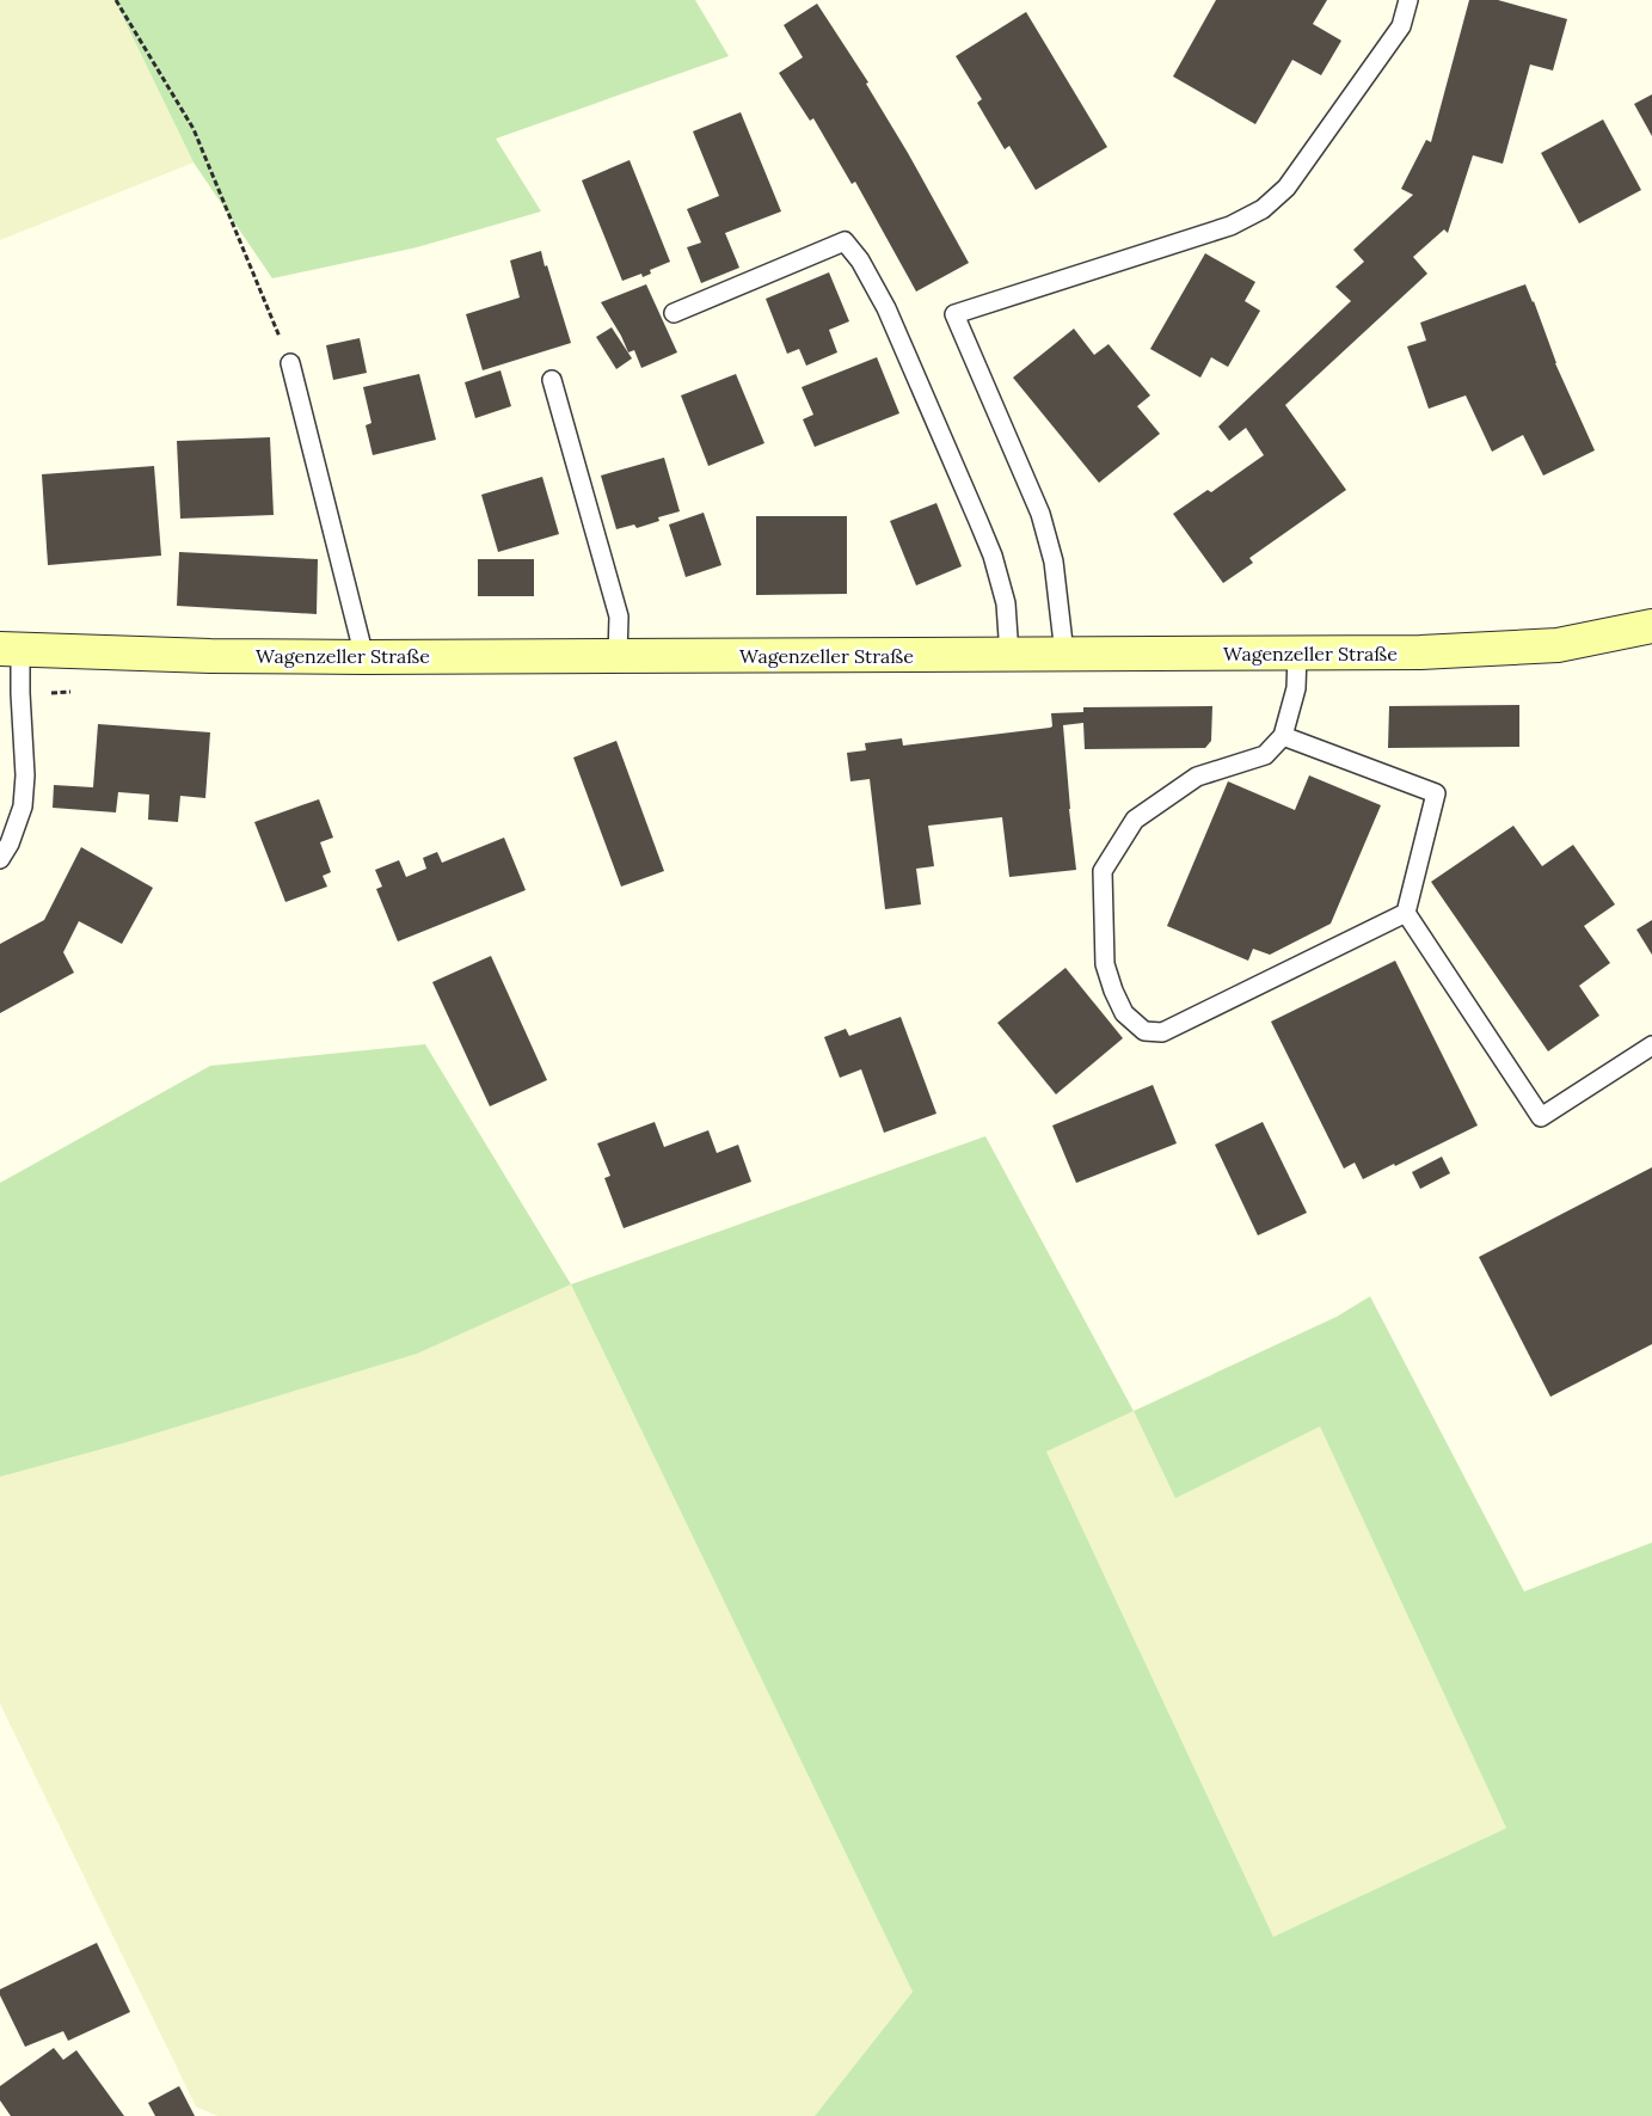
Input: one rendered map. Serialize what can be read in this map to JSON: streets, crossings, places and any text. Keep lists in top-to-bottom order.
{
  "streets": {
    "main road": ["Wagenzeller Straße"]
  }
}
